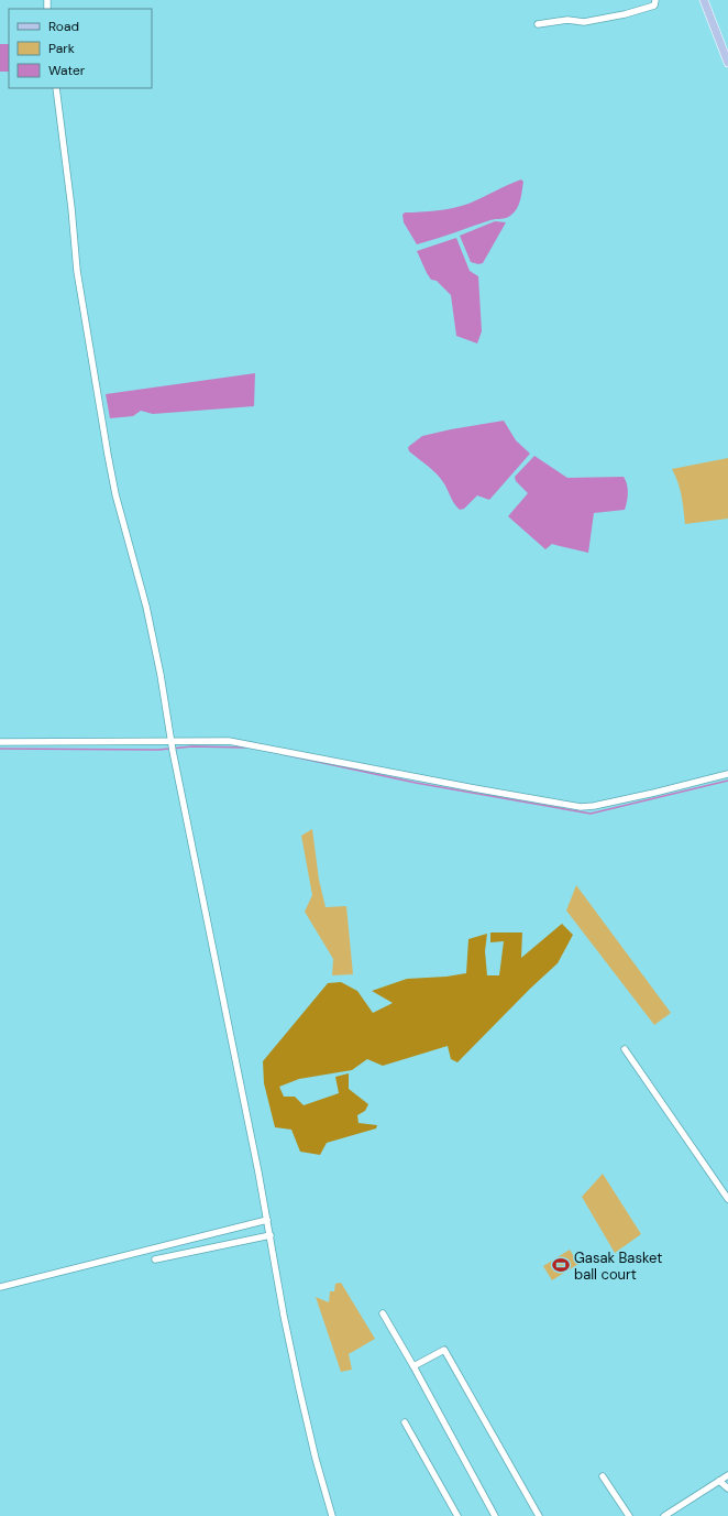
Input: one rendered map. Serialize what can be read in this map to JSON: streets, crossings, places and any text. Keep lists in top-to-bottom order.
{
  "places": {
    "sports": ["Gasak Basket ball court"]
  },
  "legend": ["Road", "Park", "Water"]
}
